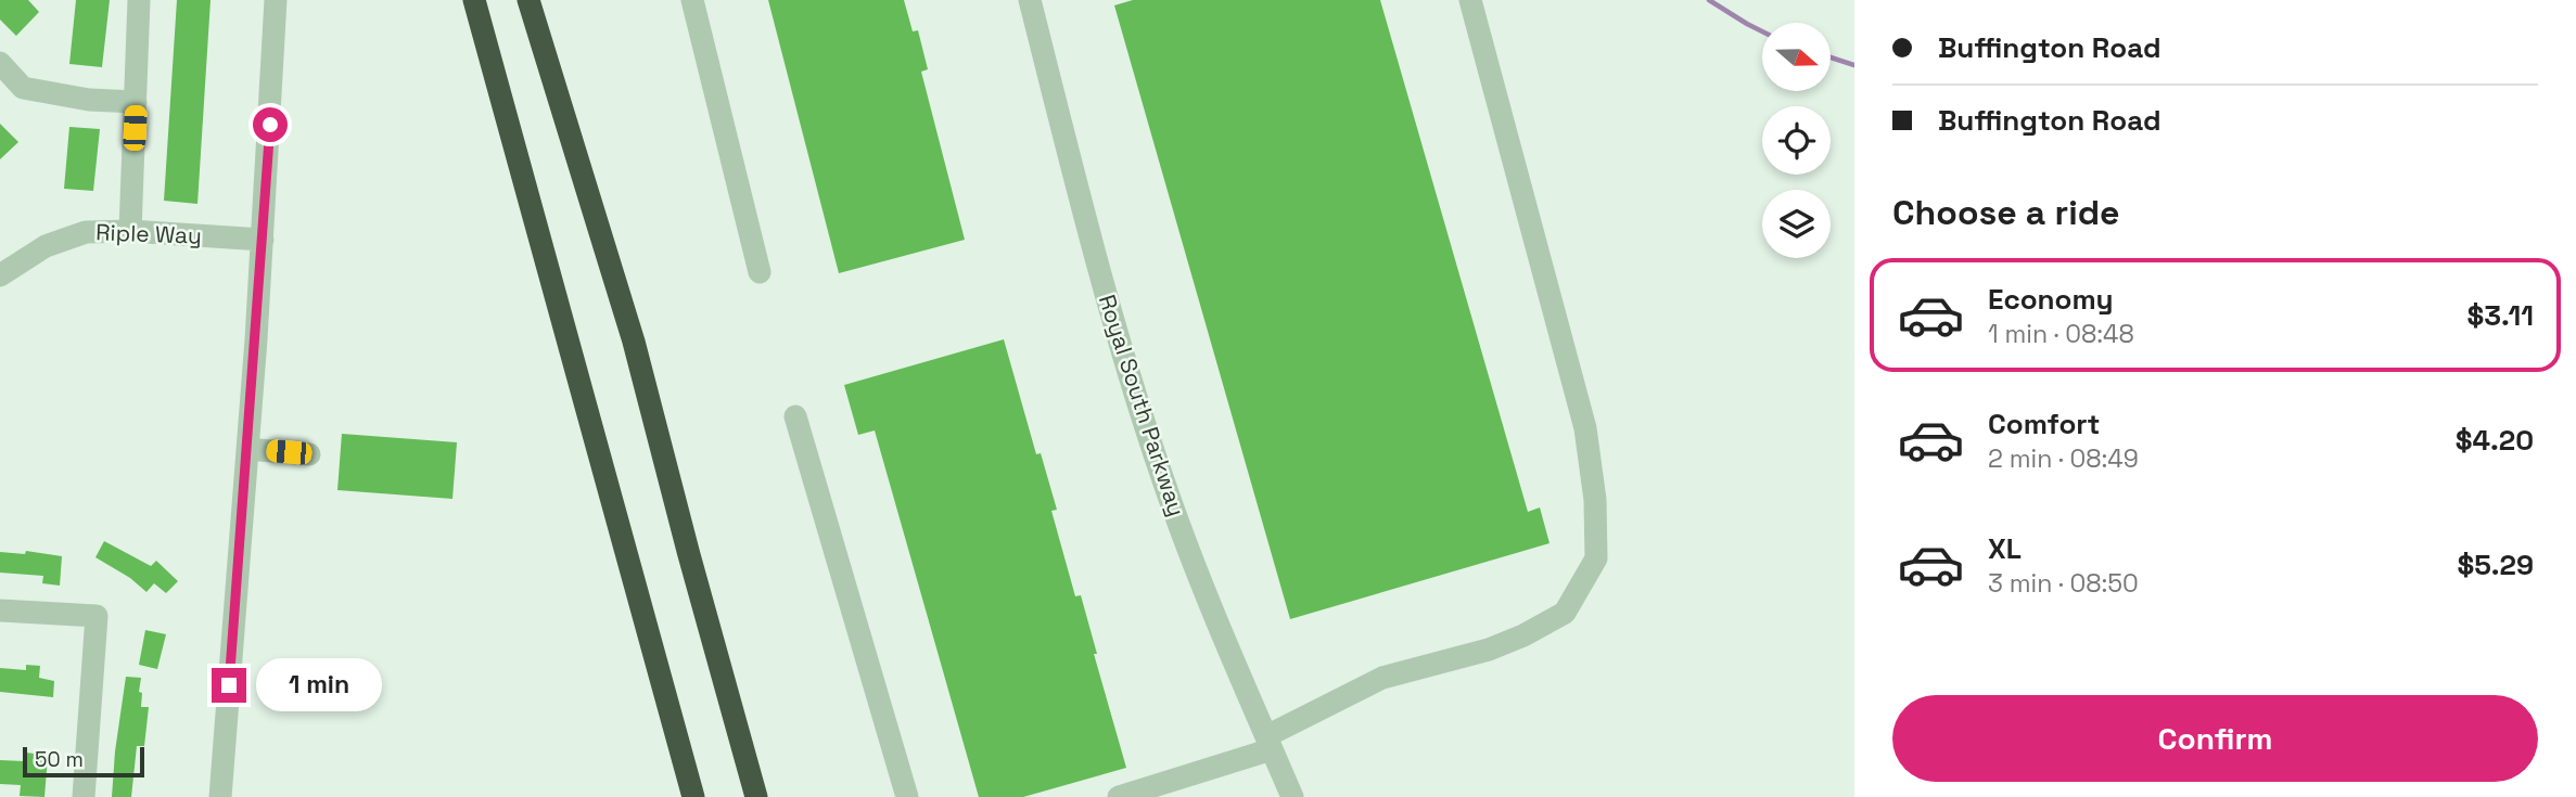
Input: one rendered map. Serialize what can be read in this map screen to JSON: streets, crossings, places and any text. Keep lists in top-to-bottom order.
{
  "streets": {
    "street": ["Riple Way", "Royal South Parkway"]
  },
  "scale_bar": "50 m",
  "north": "right",
  "page": {
    "banner": ["Buffington Road", "Buffington Road"],
    "heading": "Choose a ride",
    "list": [
      {
        "name": "Economy",
        "note": "1 min · 08:48",
        "value": "$3.11"
      },
      {
        "name": "Comfort",
        "note": "2 min · 08:49",
        "value": "$4.20"
      },
      {
        "name": "XL",
        "note": "3 min · 08:50",
        "value": "$5.29"
      }
    ],
    "bubble": "1 min",
    "buttons": "Confirm",
    "scale": "50 m"
  }
}
